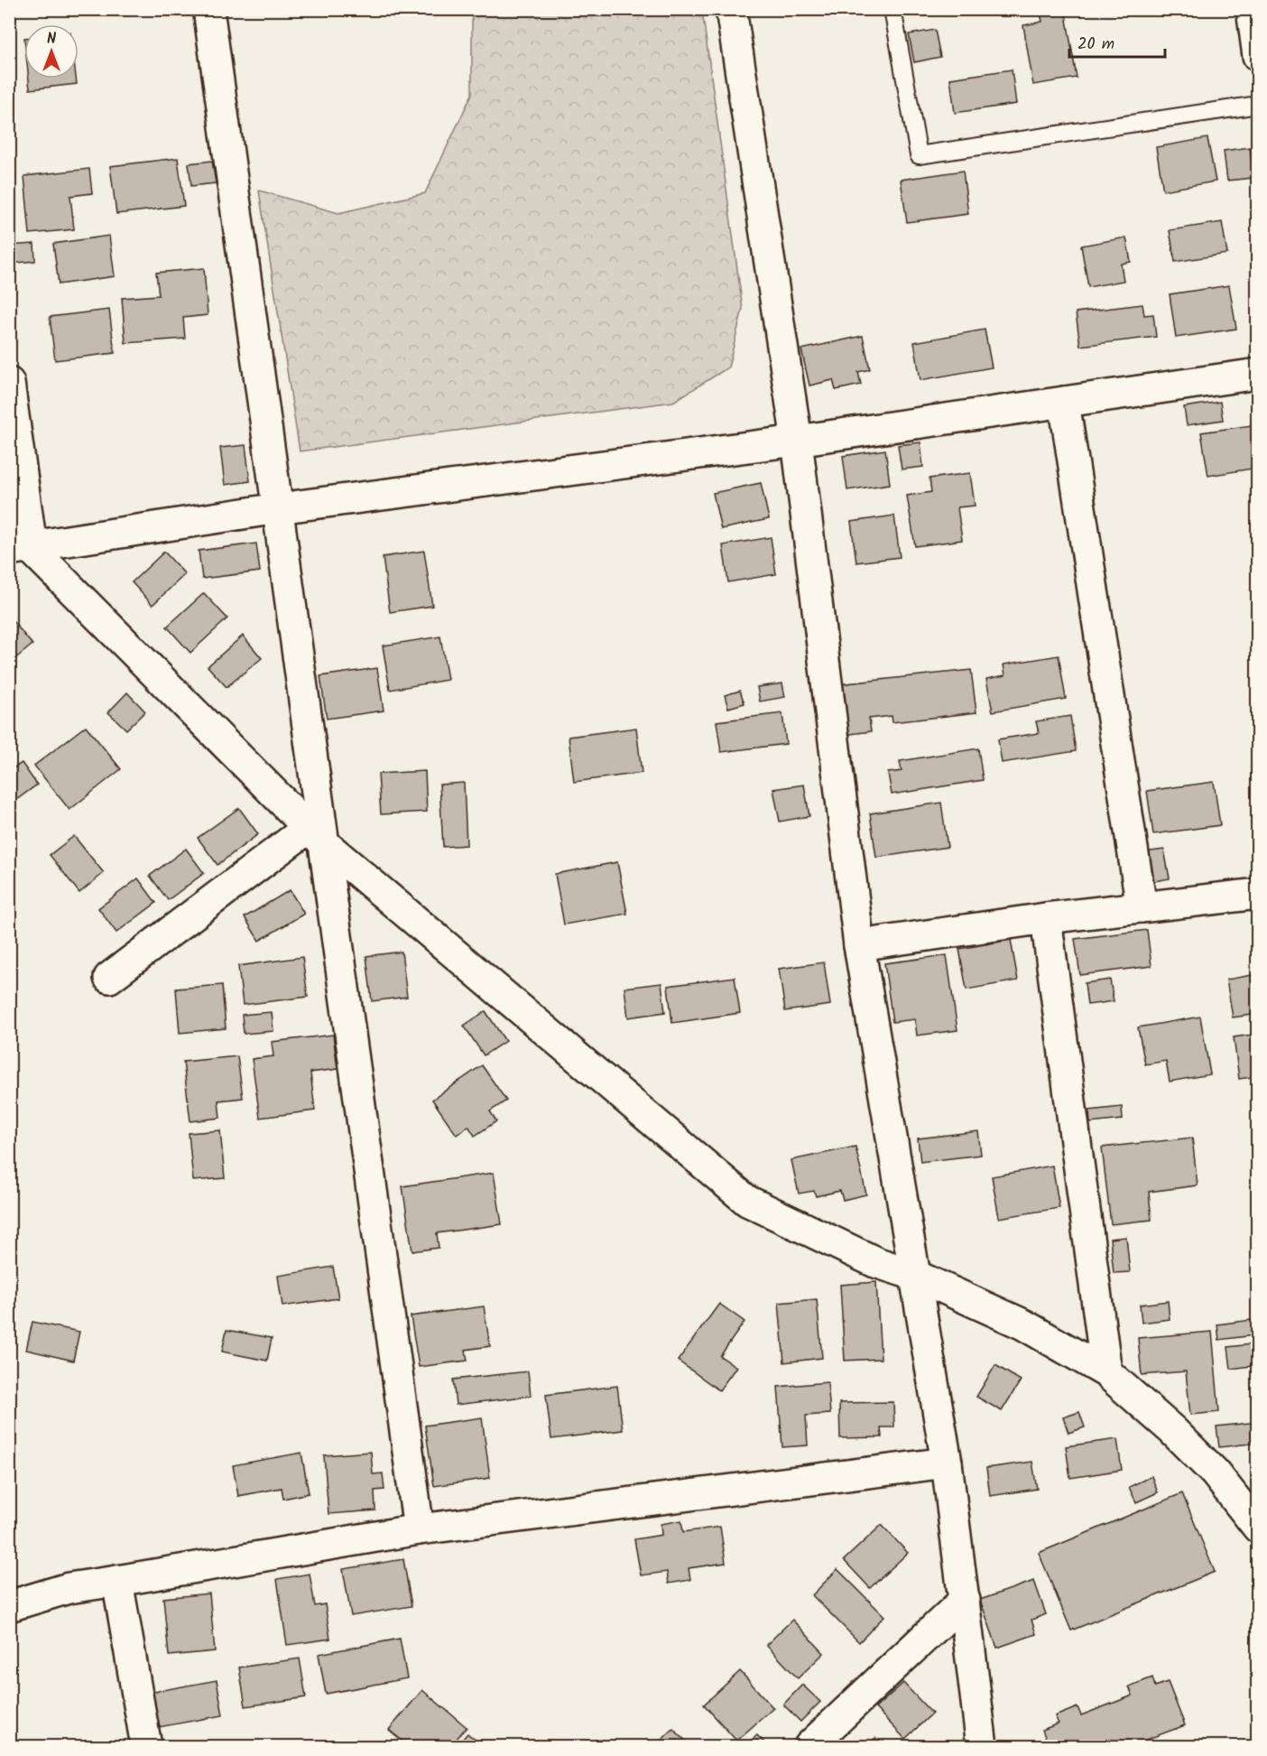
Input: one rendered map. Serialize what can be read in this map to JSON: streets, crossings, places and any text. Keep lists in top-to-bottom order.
{
  "scale_bar": "20 m",
  "north": "top"
}
